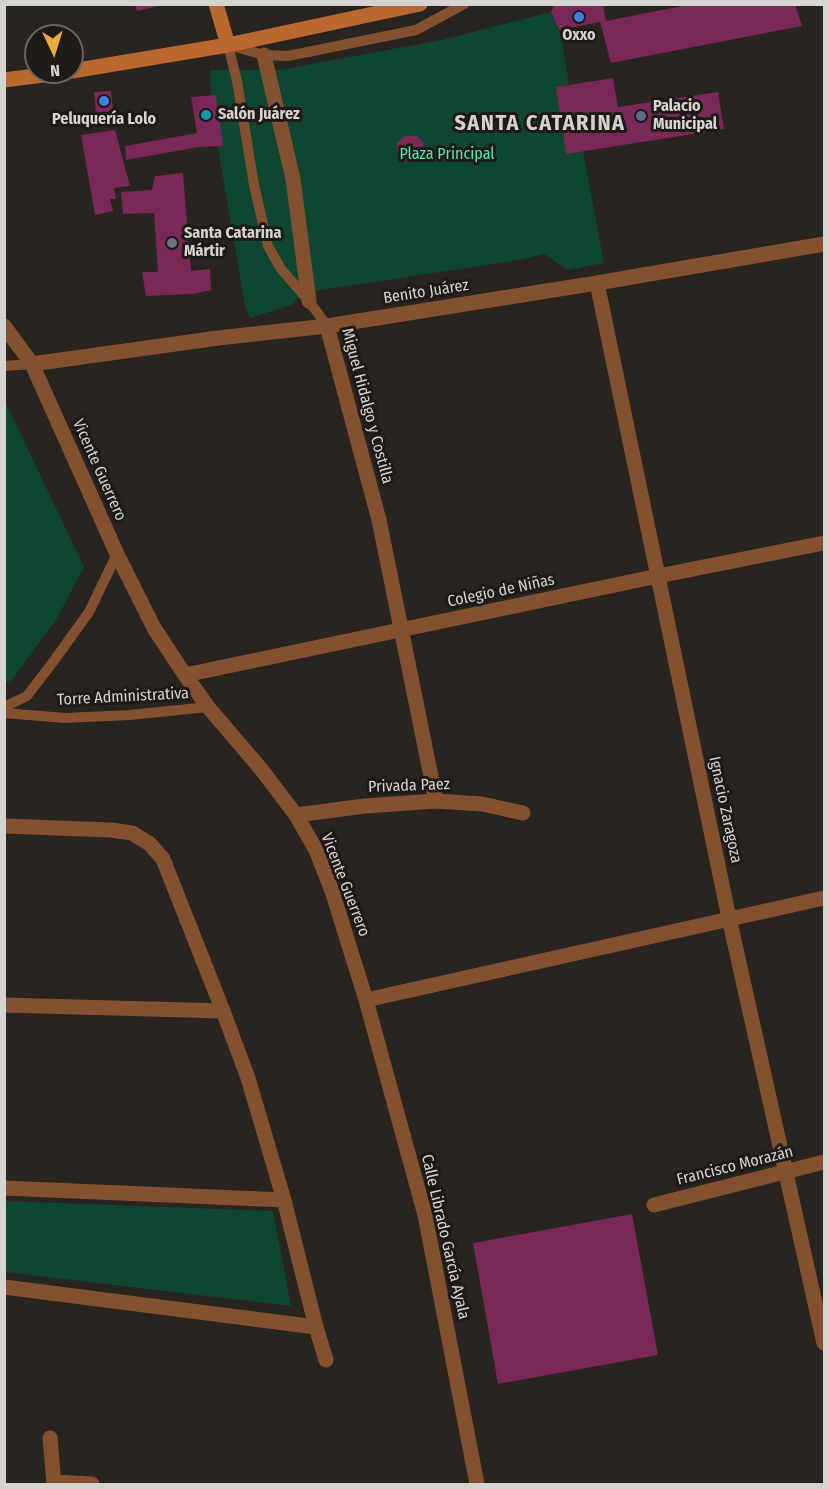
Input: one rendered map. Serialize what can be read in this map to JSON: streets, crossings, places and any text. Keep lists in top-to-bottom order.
{
  "streets": {
    "main road": ["Miguel Hidalgo y Costilla"],
    "street": [
      "Benito Juárez",
      "Vicente Guerrero",
      "Colegio de Niñas",
      "Privada Paez",
      "Ignacio Zaragoza",
      "Francisco Morazán",
      "Calle Librado García Ayala"
    ],
    "lane": ["Torre Administrativa"]
  },
  "crossings": [
    ["Benito Juárez", "Miguel Hidalgo y Costilla"],
    ["Benito Juárez", "Vicente Guerrero"],
    ["Benito Juárez", "Ignacio Zaragoza"],
    ["Miguel Hidalgo y Costilla", "Colegio de Niñas"],
    ["Miguel Hidalgo y Costilla", "Privada Paez"],
    ["Vicente Guerrero", "Colegio de Niñas"],
    ["Vicente Guerrero", "Torre Administrativa"],
    ["Vicente Guerrero", "Privada Paez"],
    ["Vicente Guerrero", "Calle Librado García Ayala"],
    ["Colegio de Niñas", "Ignacio Zaragoza"],
    ["Ignacio Zaragoza", "Francisco Morazán"]
  ],
  "districts": ["SANTA CATARINA"],
  "parks": ["Plaza Principal"],
  "places": [
    "Oxxo",
    "Peluquería Lolo",
    "Salón Juárez",
    "Palacio Municipal",
    "Santa Catarina Mártir"
  ],
  "north": "bottom"
}
